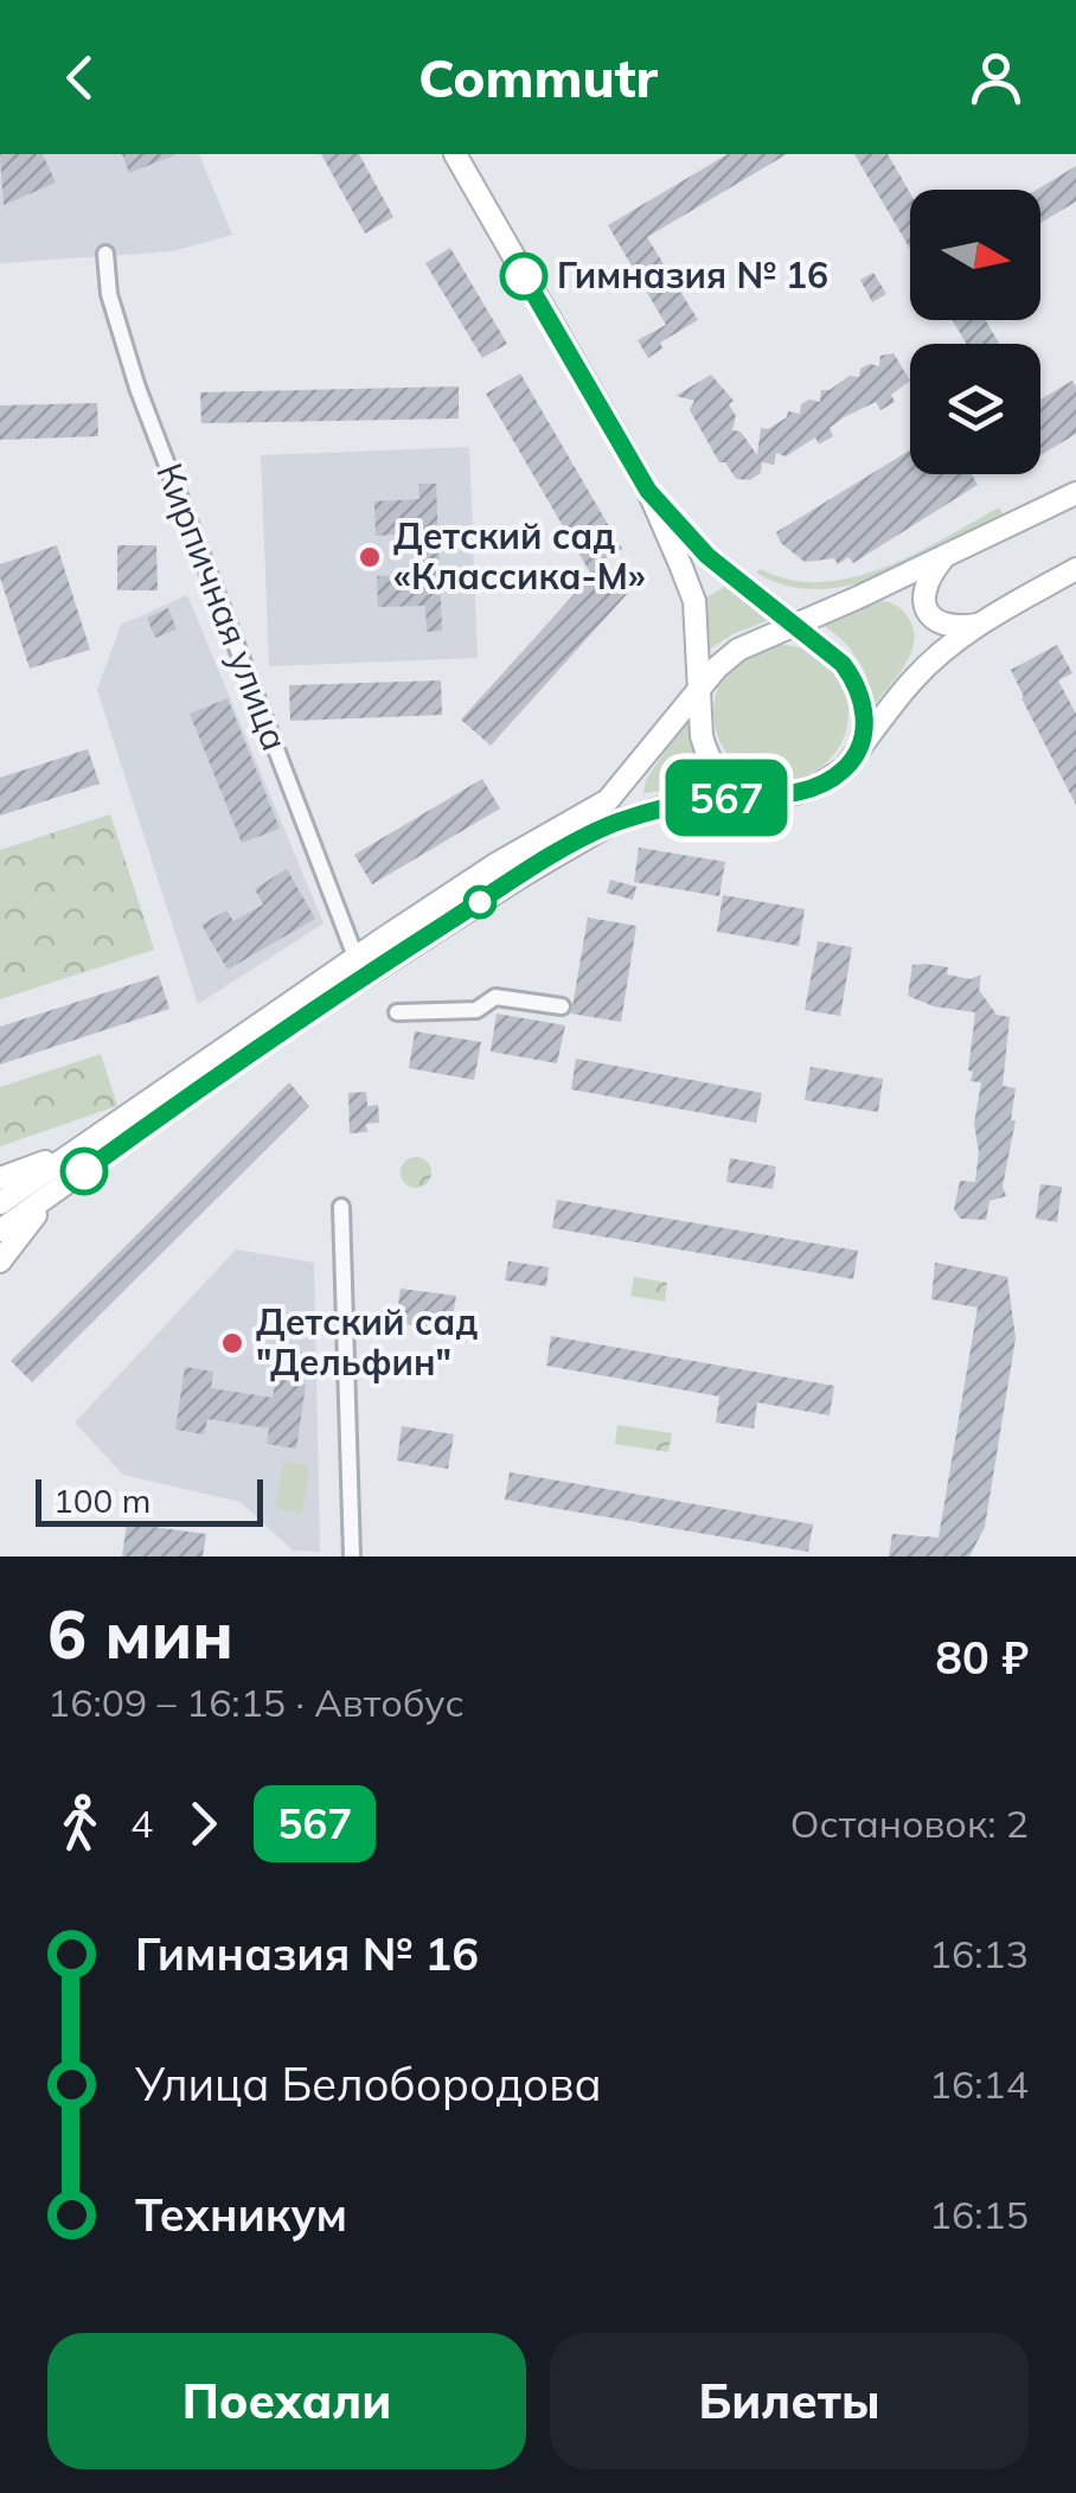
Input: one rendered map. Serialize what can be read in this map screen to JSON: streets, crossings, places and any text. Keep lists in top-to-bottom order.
{
  "streets": {
    "street": ["Кирпичная улица"]
  },
  "places": ["Гимназия № 16", "Детский сад «Классика-М»", "Детский сад \"Дельфин\""],
  "lines": ["bus line 567"],
  "scale_bar": "100 m",
  "north": "right",
  "page": {
    "header": "Commutr",
    "on_map": "567",
    "scale": "100 m",
    "heading": ["6 мин", "16:09 – 16:15 · Автобус", "80 ₽"],
    "legs": ["4", "567", "Остановок: 2"],
    "list": [
      {
        "name": "Гимназия № 16",
        "value": "16:13"
      },
      {
        "name": "Улица Белобородова",
        "value": "16:14"
      },
      {
        "name": "Техникум",
        "value": "16:15"
      }
    ],
    "buttons": ["Поехали", "Билеты"]
  }
}
